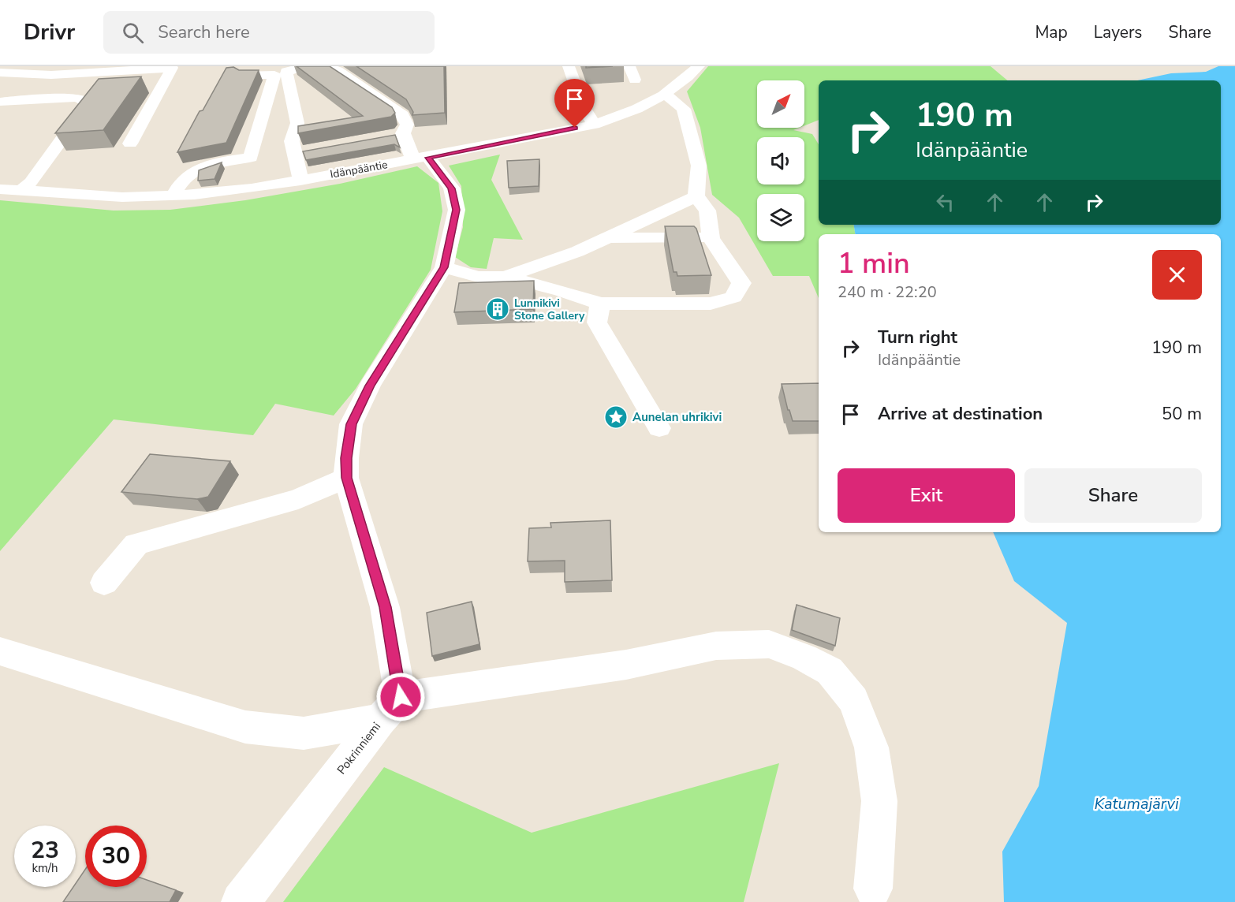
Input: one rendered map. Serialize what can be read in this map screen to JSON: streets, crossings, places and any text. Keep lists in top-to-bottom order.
{
  "streets": {
    "street": ["Idänpääntie", "Pokrinniemi"]
  },
  "water": ["Katumajärvi"],
  "places": {
    "building": ["Lunnikivi Stone Gallery"],
    "place": ["Aunelan uhrikivi"]
  },
  "north": "top right",
  "page": {
    "header": "Drivr",
    "search": "Search here",
    "nav": ["Map", "Layers", "Share"],
    "turn": ["190 m", "Idänpääntie"],
    "heading": ["1 min", "240 m · 22:20"],
    "list": [
      {
        "name": "Turn right",
        "note": "Idänpääntie",
        "value": "190 m"
      },
      {
        "name": "Arrive at destination",
        "value": "50 m"
      }
    ],
    "buttons": ["Exit", "Share"],
    "speed": "23 km/h",
    "limit": "30"
  }
}
